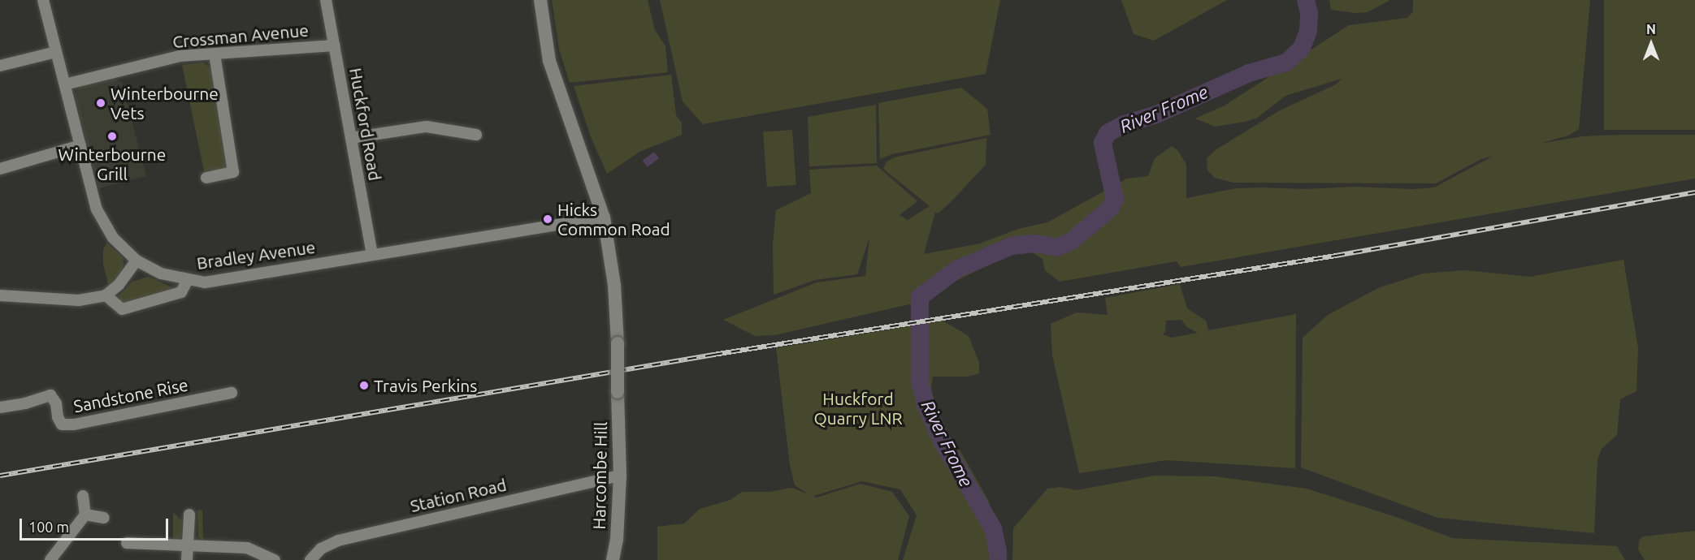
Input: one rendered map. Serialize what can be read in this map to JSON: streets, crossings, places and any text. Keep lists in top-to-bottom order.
{
  "streets": {
    "street": [
      "Crossman Avenue",
      "Huckford Road",
      "Bradley Avenue",
      "Sandstone Rise",
      "Harcombe Hill",
      "Station Road"
    ]
  },
  "crossings": [
    ["Crossman Avenue", "Huckford Road"],
    ["Crossman Avenue", "Bradley Avenue"],
    ["Huckford Road", "Bradley Avenue"],
    ["Bradley Avenue", "Harcombe Hill"],
    ["Harcombe Hill", "Station Road"]
  ],
  "water": ["River Frome"],
  "parks": ["Huckford Quarry LNR"],
  "places": [
    "Winterbourne Vets",
    "Winterbourne Grill",
    "Hicks Common Road",
    "Travis Perkins"
  ],
  "scale_bar": "100 m",
  "north": "top"
}
